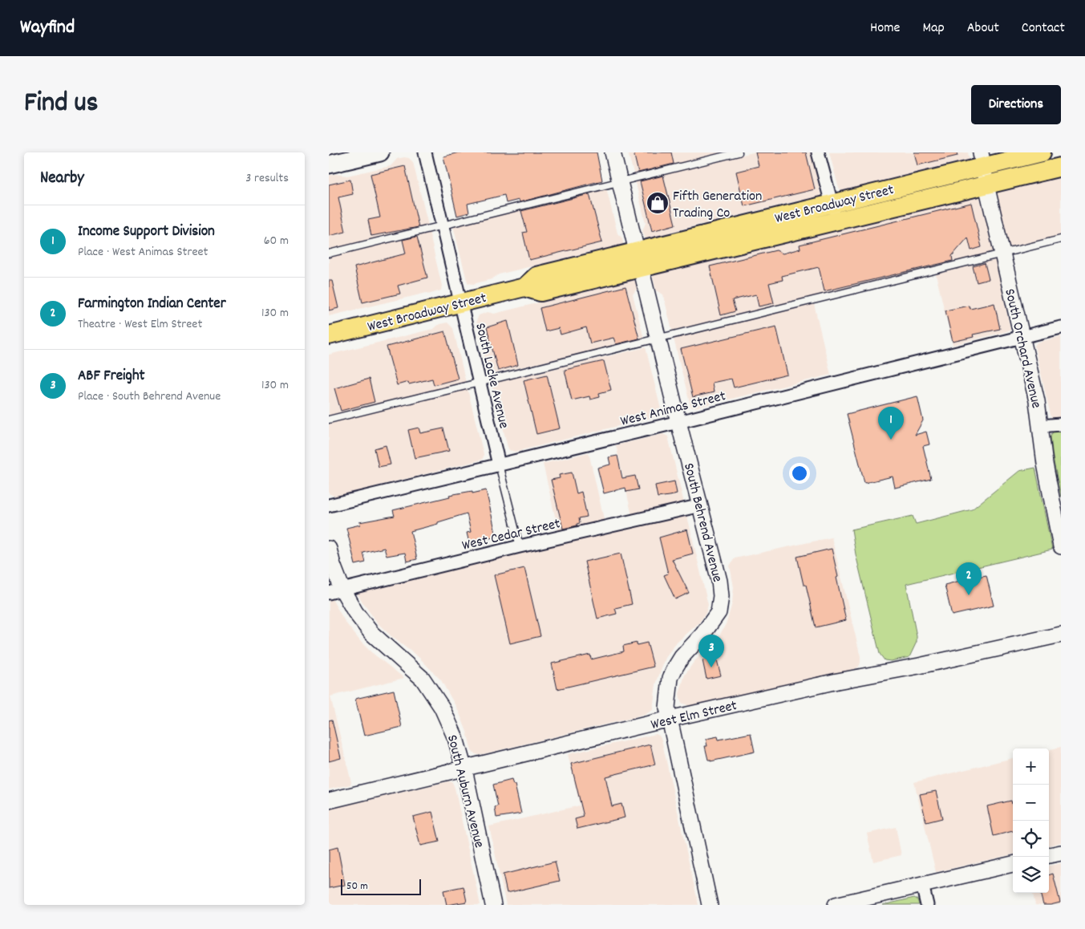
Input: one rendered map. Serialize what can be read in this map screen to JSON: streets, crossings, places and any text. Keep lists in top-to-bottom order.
{
  "streets": {
    "main road": ["West Broadway Street"],
    "street": [
      "South Orchard Avenue",
      "South Locke Avenue",
      "West Animas Street",
      "South Behrend Avenue",
      "West Cedar Street",
      "West Elm Street",
      "South Auburn Avenue"
    ]
  },
  "crossings": [
    ["West Broadway Street", "South Orchard Avenue"],
    ["West Broadway Street", "South Locke Avenue"],
    ["West Broadway Street", "South Behrend Avenue"],
    ["South Orchard Avenue", "West Animas Street"],
    ["South Locke Avenue", "West Animas Street"],
    ["West Animas Street", "South Behrend Avenue"],
    ["South Behrend Avenue", "West Cedar Street"],
    ["South Behrend Avenue", "West Elm Street"],
    ["West Cedar Street", "South Auburn Avenue"],
    ["West Elm Street", "South Auburn Avenue"]
  ],
  "places": {
    "shop": ["Fifth Generation Trading Co"]
  },
  "scale_bar": "50 m",
  "page": {
    "header": "Wayfind",
    "nav": [
      "Home",
      "Map",
      "About",
      "Contact"
    ],
    "title": "Find us",
    "buttons": "Directions",
    "heading": ["Nearby", "3 results"],
    "list": [
      {
        "mark": "1",
        "name": "Income Support Division",
        "note": "Place · West Animas Street",
        "value": "60 m"
      },
      {
        "mark": "2",
        "name": "Farmington Indian Center",
        "note": "Theatre · West Elm Street",
        "value": "130 m"
      },
      {
        "mark": "3",
        "name": "ABF Freight",
        "note": "Place · South Behrend Avenue",
        "value": "130 m"
      }
    ],
    "pins": ["1", "2", "3"],
    "map_buttons": ["+", "−"],
    "scale": "50 m"
  }
}
